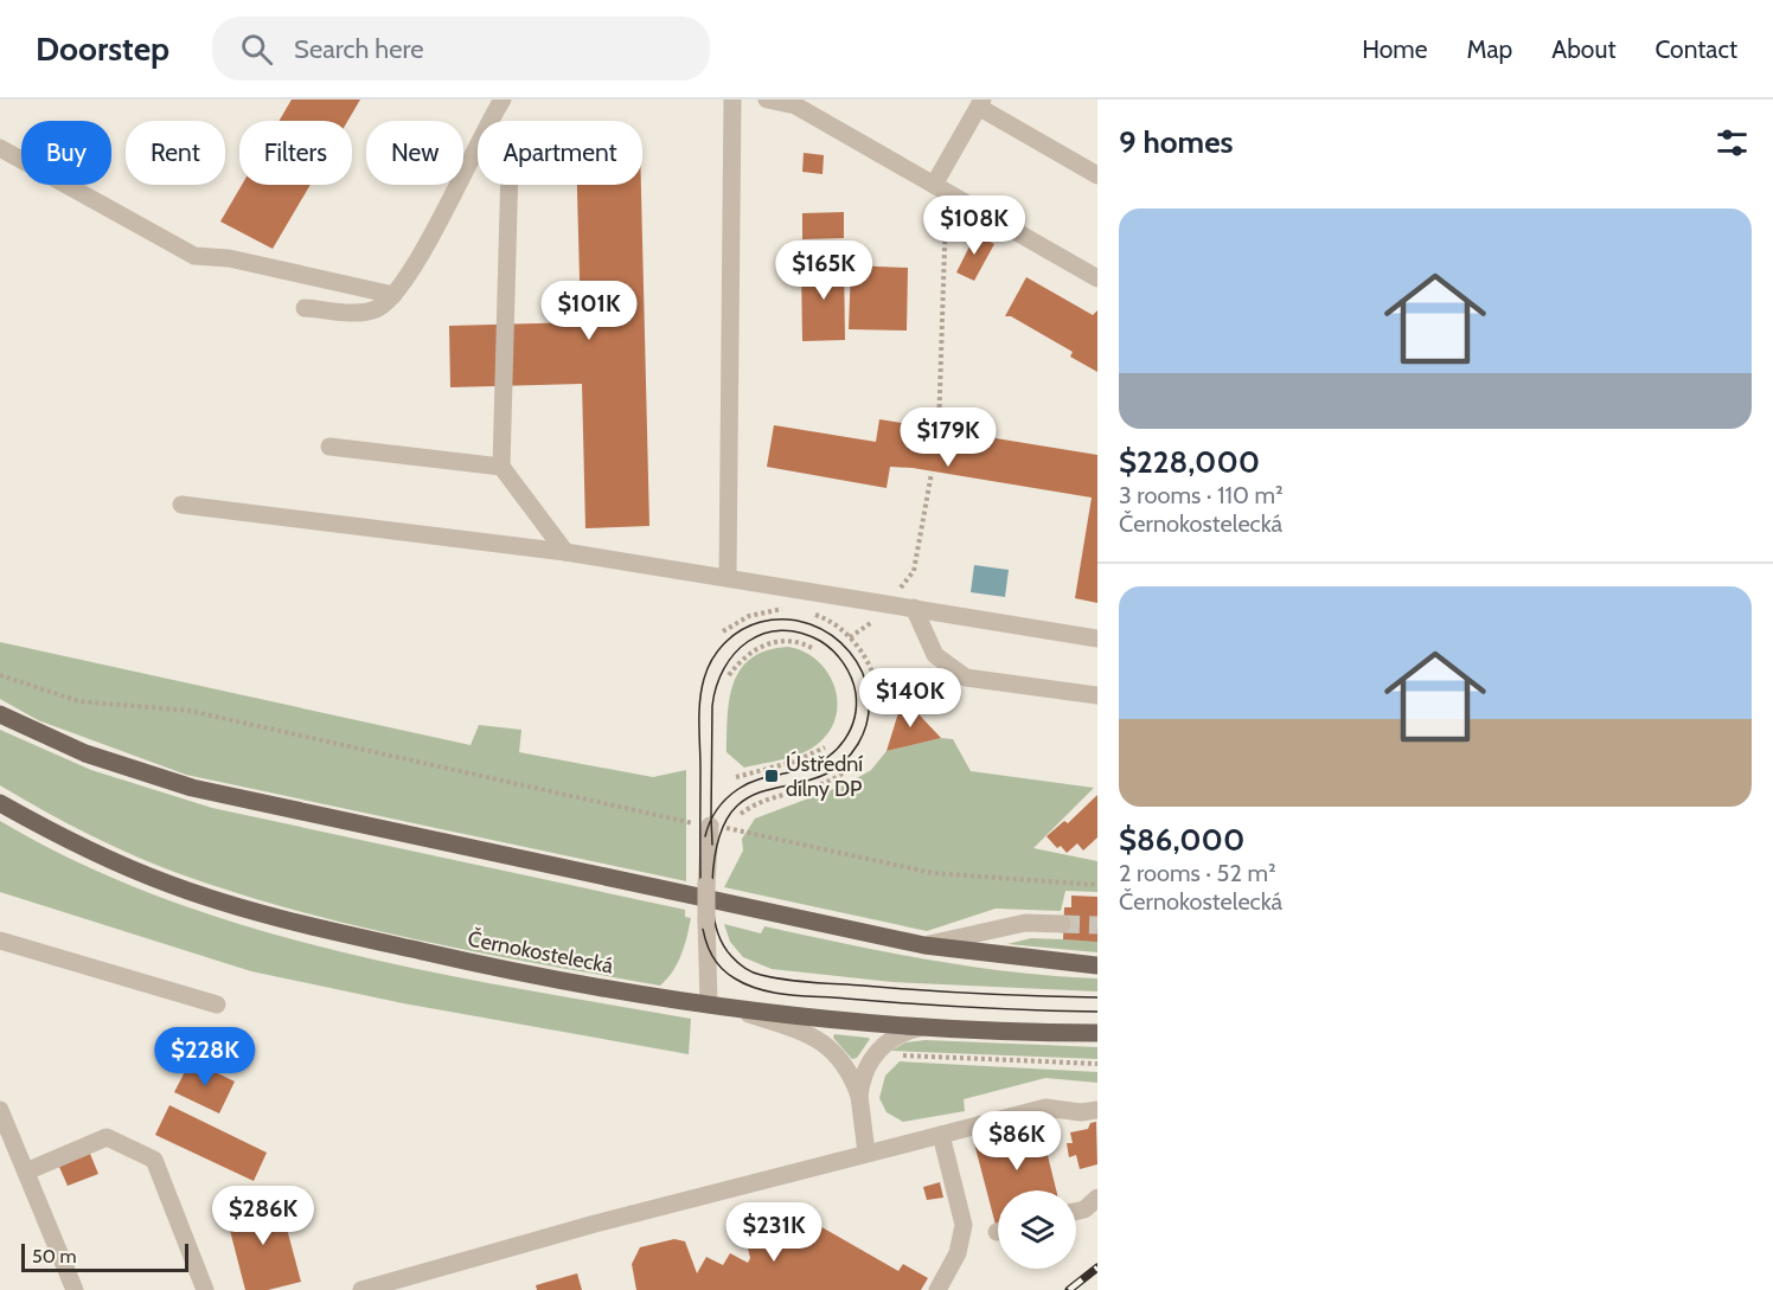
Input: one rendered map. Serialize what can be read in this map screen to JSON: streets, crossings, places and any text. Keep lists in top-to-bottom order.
{
  "streets": {
    "main road": ["Černokostelecká"]
  },
  "places": {
    "transit": ["Ústřední dílny DP"]
  },
  "scale_bar": "50 m",
  "page": {
    "header": "Doorstep",
    "search": "Search here",
    "nav": [
      "Home",
      "Map",
      "About",
      "Contact"
    ],
    "heading": "9 homes",
    "chip": [
      "Buy",
      "Rent",
      "Filters",
      "New",
      "Apartment"
    ],
    "list": [
      {
        "name": "$228,000",
        "note": "3 rooms · 110 m² · Černokostelecká"
      },
      {
        "name": "$86,000",
        "note": "2 rooms · 52 m² · Černokostelecká"
      }
    ],
    "price": [
      "$108K",
      "$165K",
      "$101K",
      "$179K",
      "$140K",
      "$228K",
      "$86K",
      "$286K",
      "$231K"
    ],
    "scale": "50 m"
  }
}
